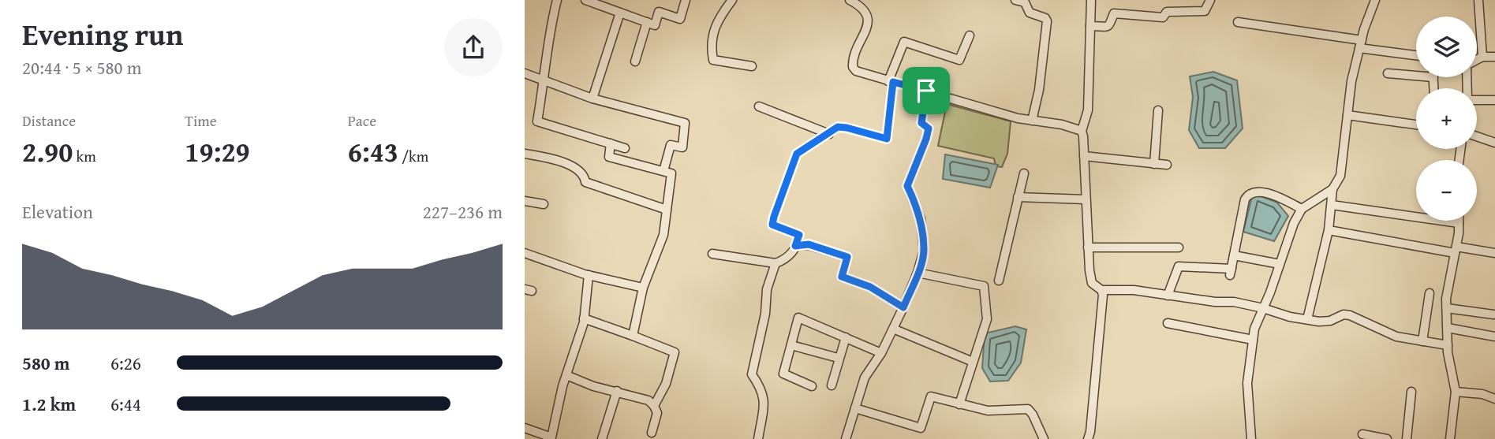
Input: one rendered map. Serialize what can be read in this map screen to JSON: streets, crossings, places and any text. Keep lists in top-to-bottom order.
{
  "page": {
    "heading": ["Evening run", "20:44 · 5 × 580 m"],
    "map_buttons": ["+", "−"],
    "stats": [
      ["Distance", "2.90 km"],
      ["Time", "19:29"],
      ["Pace", "6:43 /km"]
    ],
    "chart": ["Elevation", "227–236 m"],
    "list": [
      {
        "name": "580 m",
        "note": "6:26"
      },
      {
        "name": "1.2 km",
        "note": "6:44"
      }
    ]
  }
}
